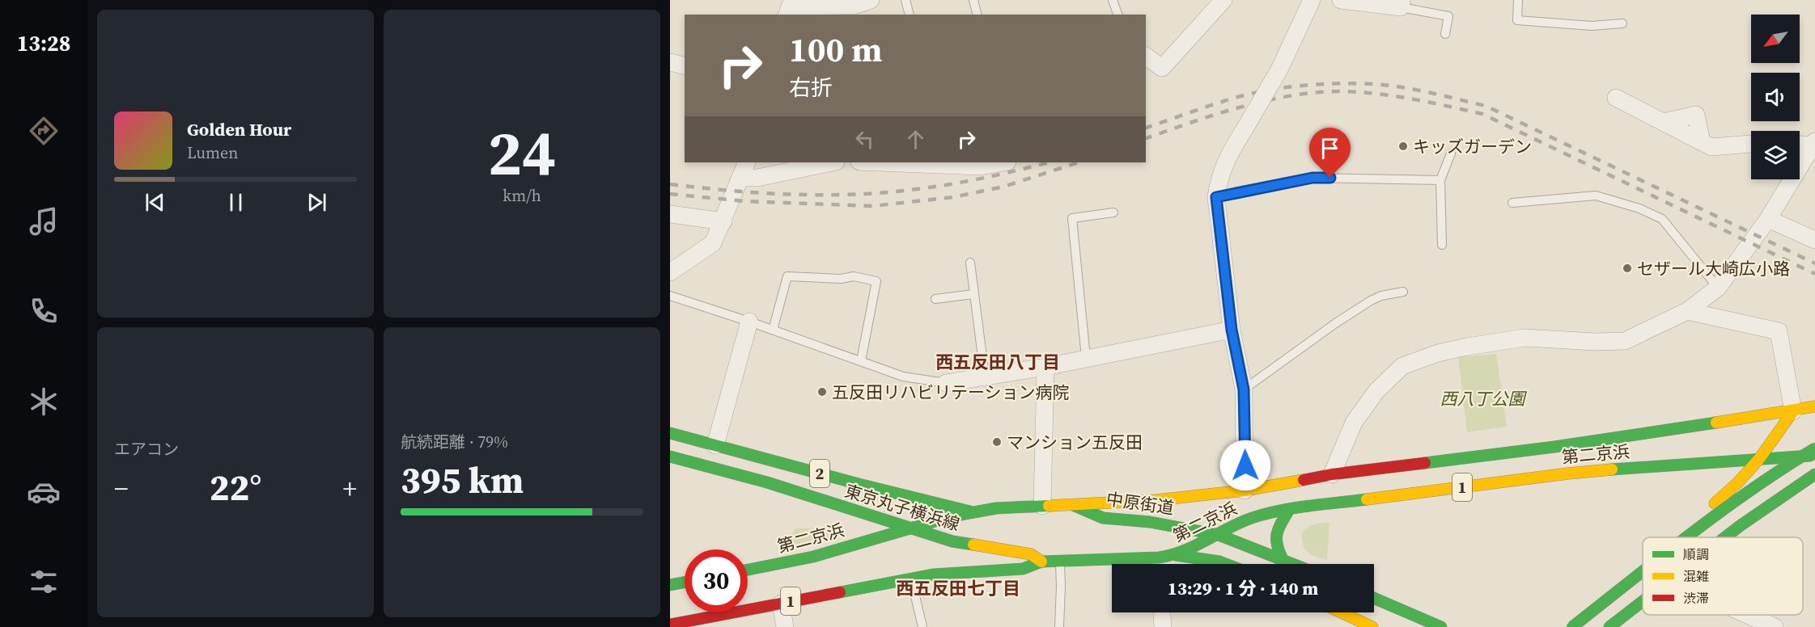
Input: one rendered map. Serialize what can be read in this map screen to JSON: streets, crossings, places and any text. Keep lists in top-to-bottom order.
{
  "streets": {
    "main road": [
      "第二京浜",
      "2",
      "1",
      "中原街道",
      "東京丸子横浜線"
    ]
  },
  "crossings": [
    ["第二京浜", "中原街道"],
    ["第二京浜", "東京丸子横浜線"]
  ],
  "districts": ["西五反田八丁目", "西五反田七丁目"],
  "parks": ["西八丁公園"],
  "places": [
    "キッズガーデン",
    "セザール大崎広小路",
    "五反田リハビリテーション病院",
    "マンション五反田"
  ],
  "legend": ["順調", "混雑", "渋滞"],
  "north": "bottom left",
  "page": {
    "tabs": "13:28",
    "tile": [
      ["24", "km/h"],
      "エアコン",
      ["航続距離 · 79%", "395 km"]
    ],
    "turn": ["100 m", "右折"],
    "song": ["Golden Hour", "Lumen"],
    "heat": ["−", "22°", "+"],
    "limit": "30",
    "trip": "13:29 · 1 分 · 140 m"
  }
}
